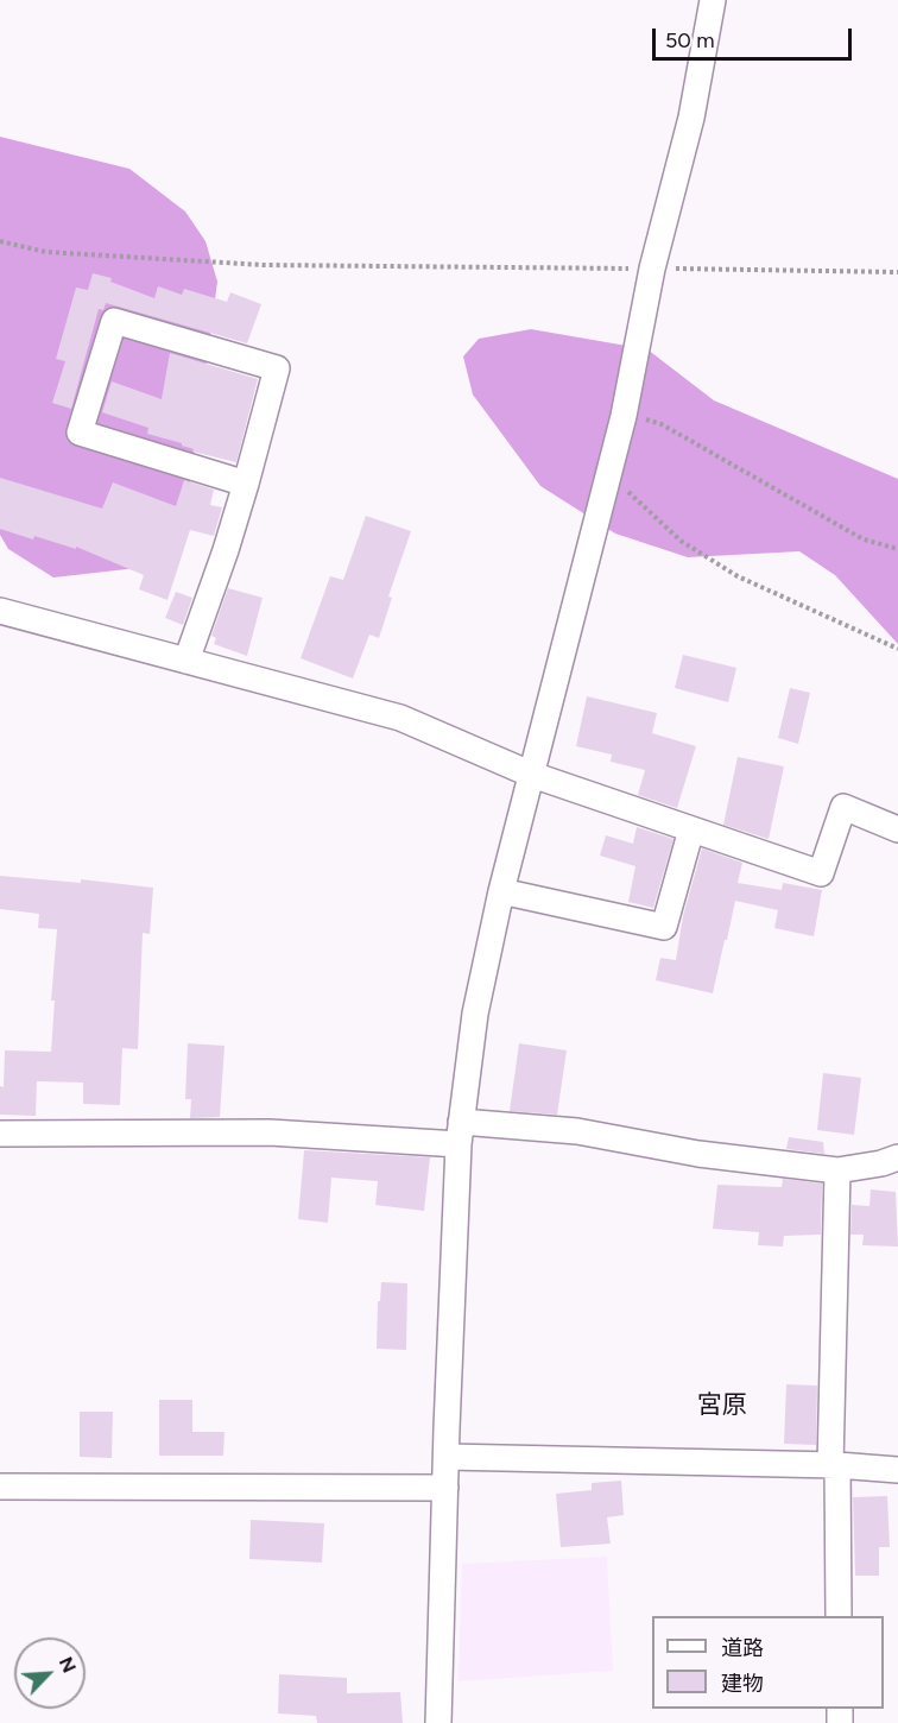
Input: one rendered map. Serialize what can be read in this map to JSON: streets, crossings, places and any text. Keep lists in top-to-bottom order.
{
  "districts": ["宮原"],
  "legend": ["道路", "建物"],
  "scale_bar": "50 m",
  "north": "top right"
}
